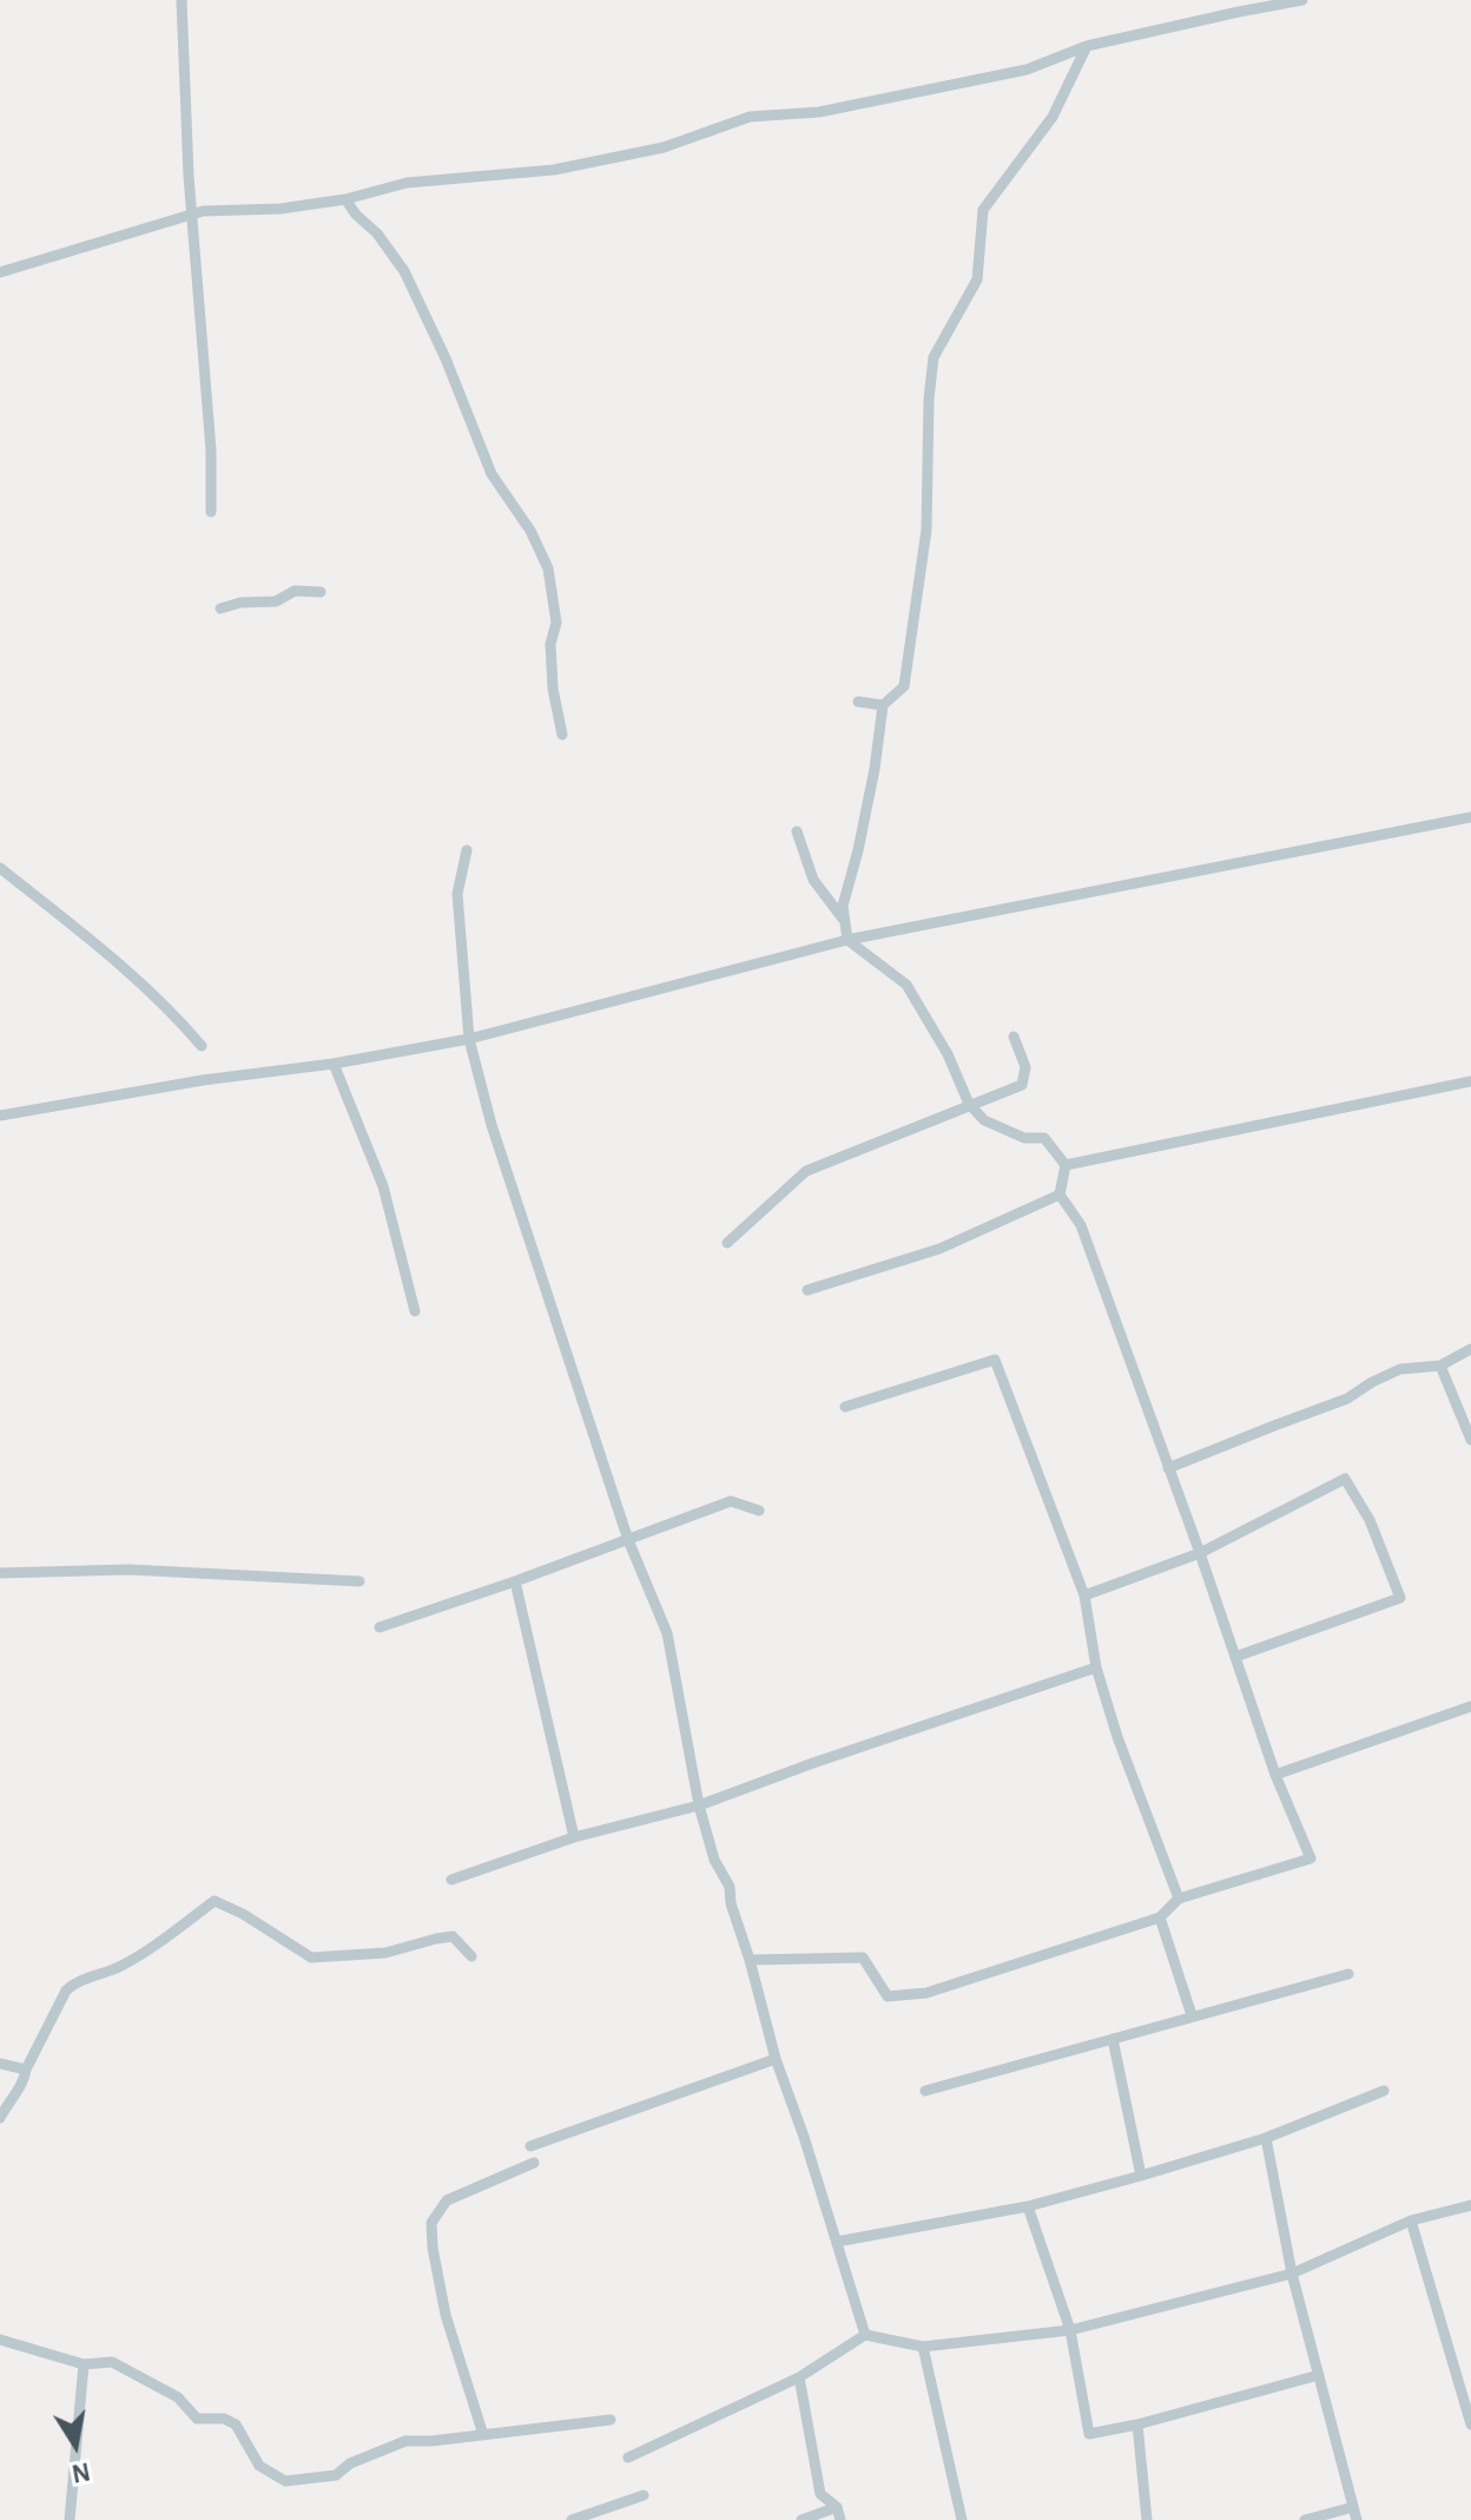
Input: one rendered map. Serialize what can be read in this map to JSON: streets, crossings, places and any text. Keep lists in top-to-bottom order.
{
  "north": "bottom"
}
